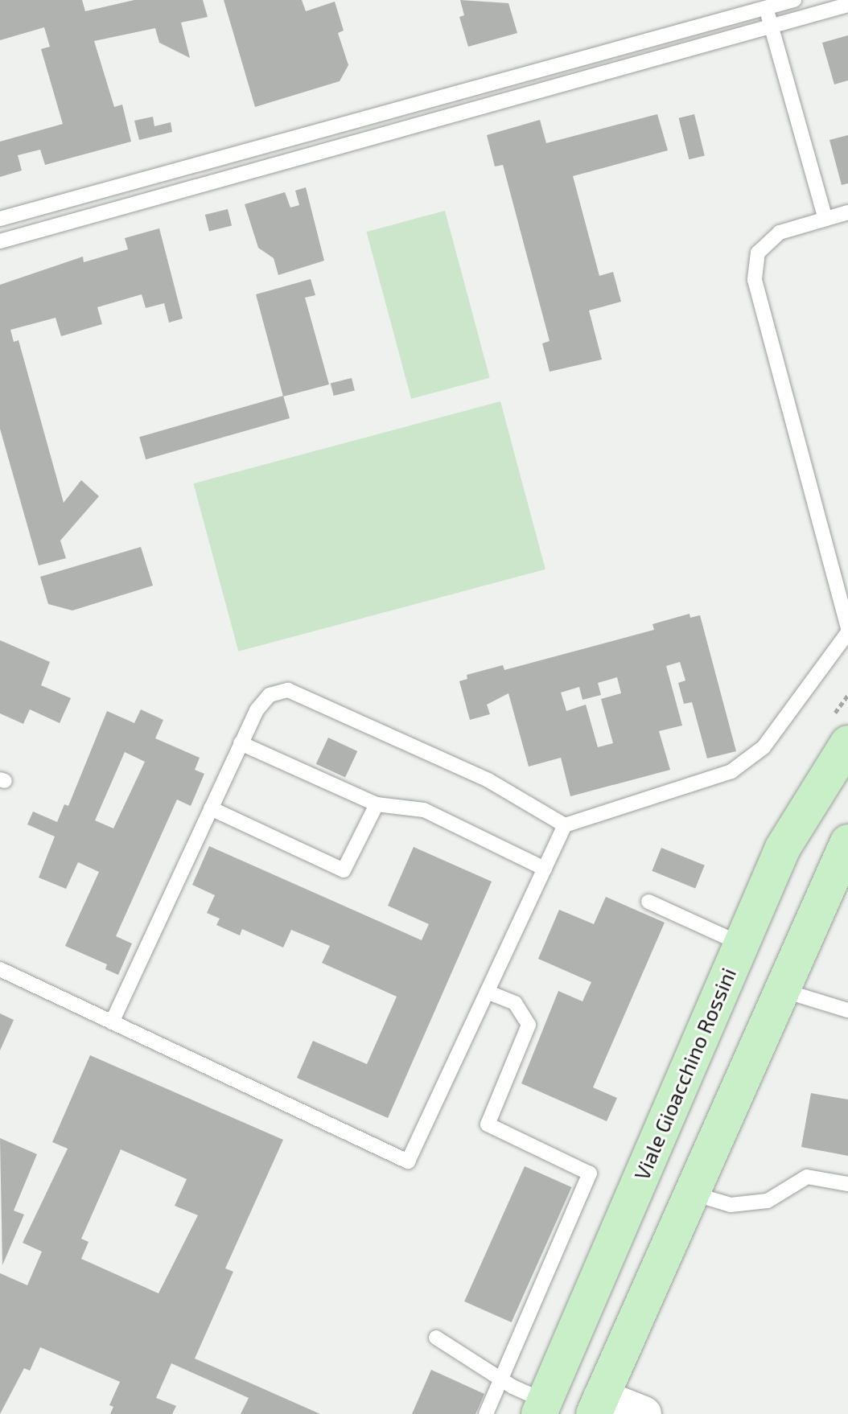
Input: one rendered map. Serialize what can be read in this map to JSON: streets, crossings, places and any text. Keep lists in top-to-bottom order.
{
  "streets": {
    "main road": ["Viale Gioacchino Rossini"]
  }
}
